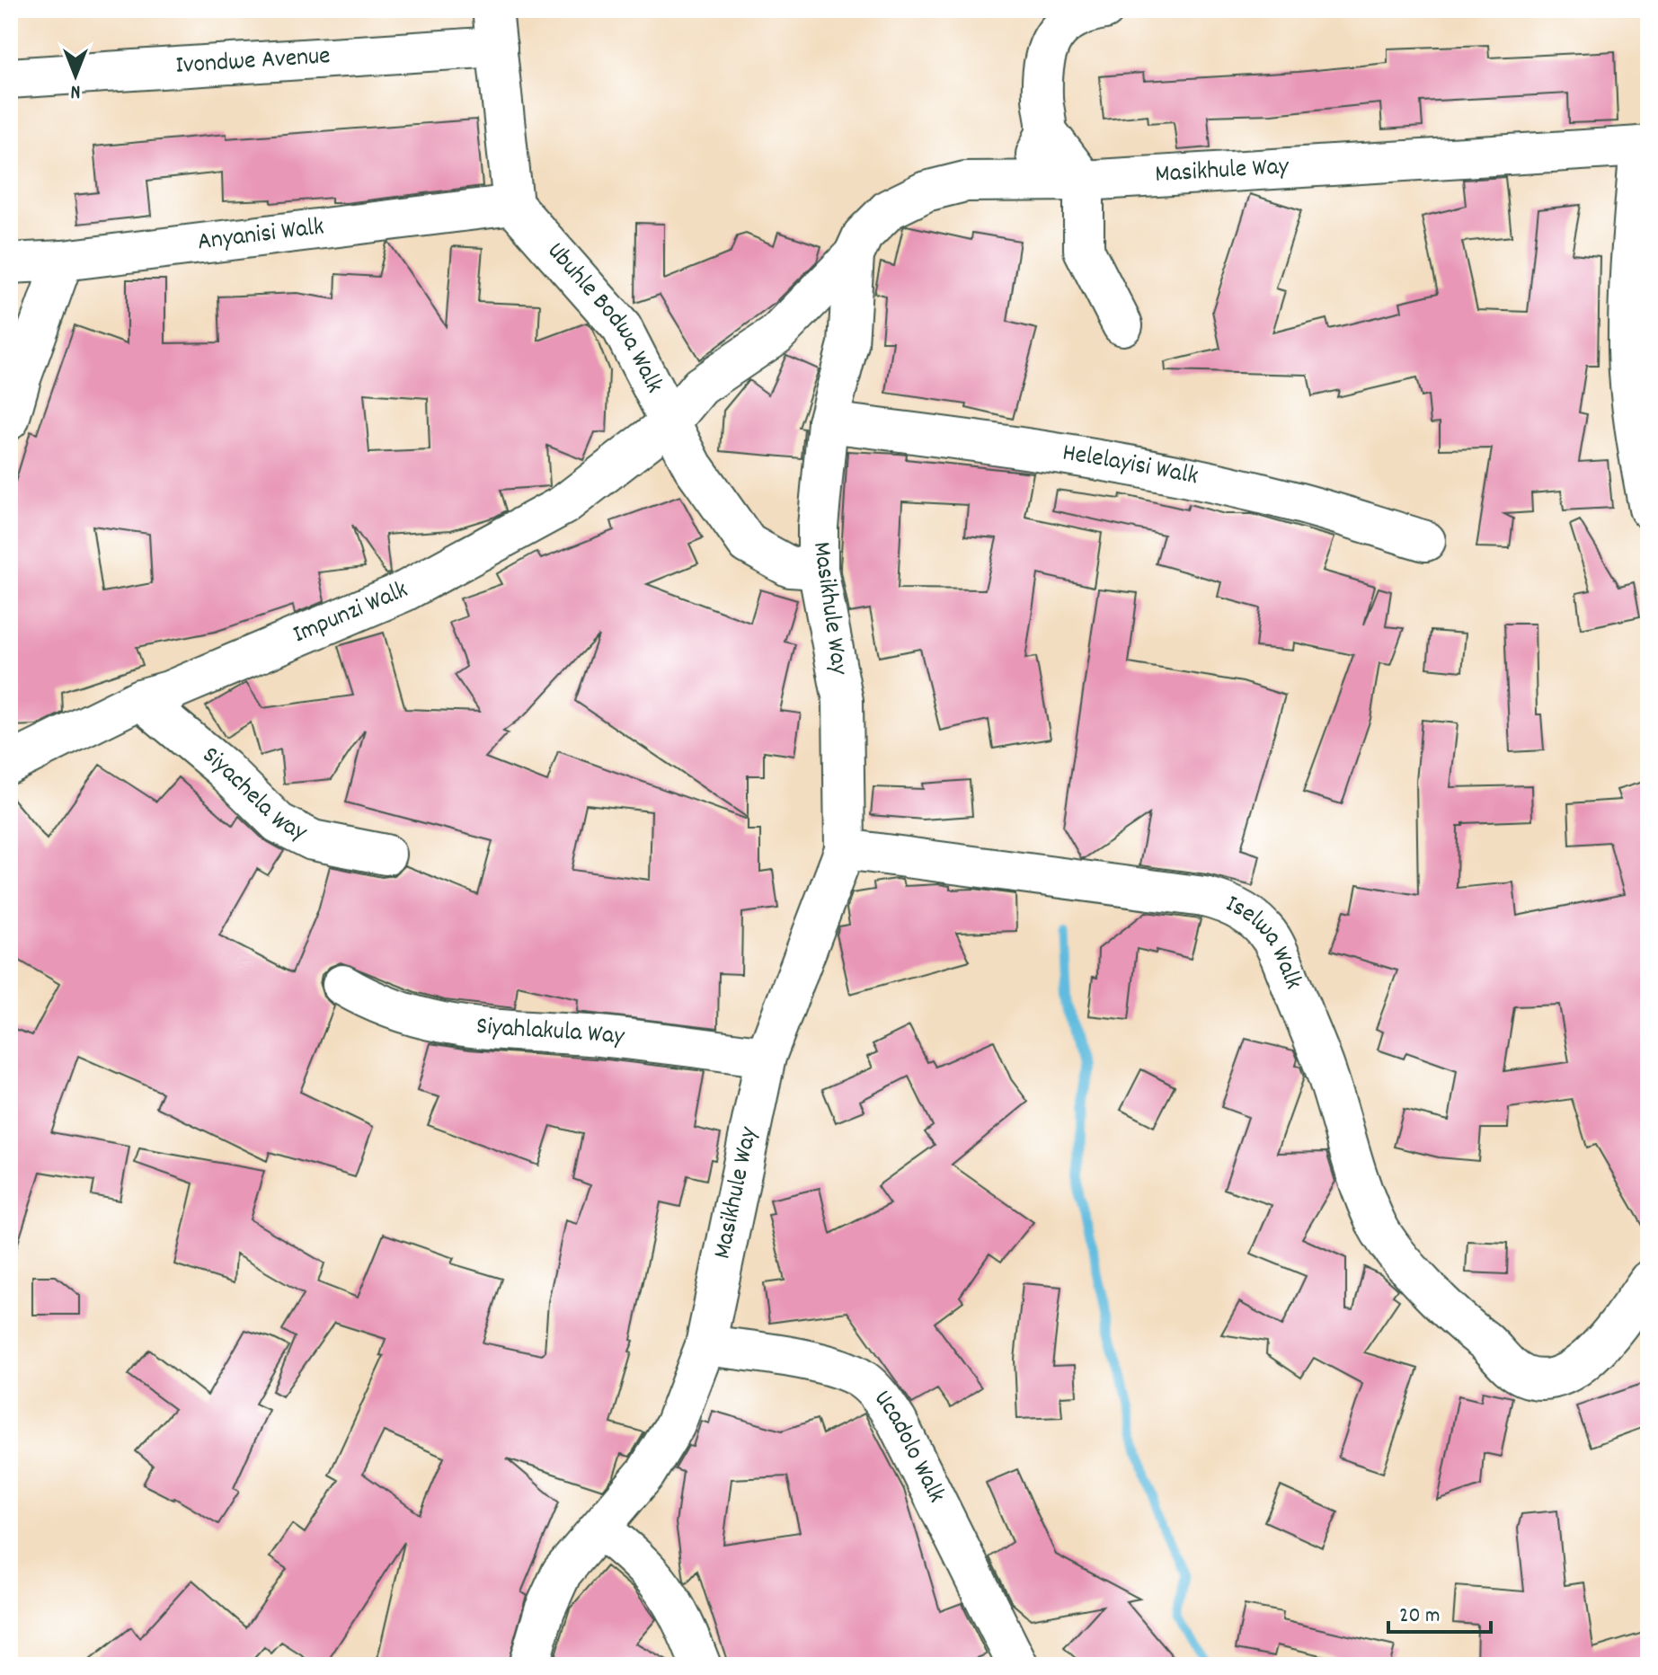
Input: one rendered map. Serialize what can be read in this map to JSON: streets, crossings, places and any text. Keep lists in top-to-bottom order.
{
  "streets": {
    "street": [
      "Ivondwe Avenue",
      "Masikhule Way",
      "Anyanisi Walk",
      "Ubuhle Bodwa Walk",
      "Helelayisi Walk",
      "Impunzi Walk",
      "Siyachela Way",
      "Iselwa Walk",
      "Siyahlakula Way",
      "Ucadolo Walk"
    ]
  },
  "crossings": [
    ["Masikhule Way", "Ubuhle Bodwa Walk"],
    ["Masikhule Way", "Helelayisi Walk"],
    ["Masikhule Way", "Impunzi Walk"],
    ["Masikhule Way", "Iselwa Walk"],
    ["Masikhule Way", "Siyahlakula Way"],
    ["Masikhule Way", "Ucadolo Walk"],
    ["Anyanisi Walk", "Ubuhle Bodwa Walk"],
    ["Ubuhle Bodwa Walk", "Impunzi Walk"],
    ["Impunzi Walk", "Siyachela Way"]
  ],
  "scale_bar": "20 m",
  "north": "bottom"
}
